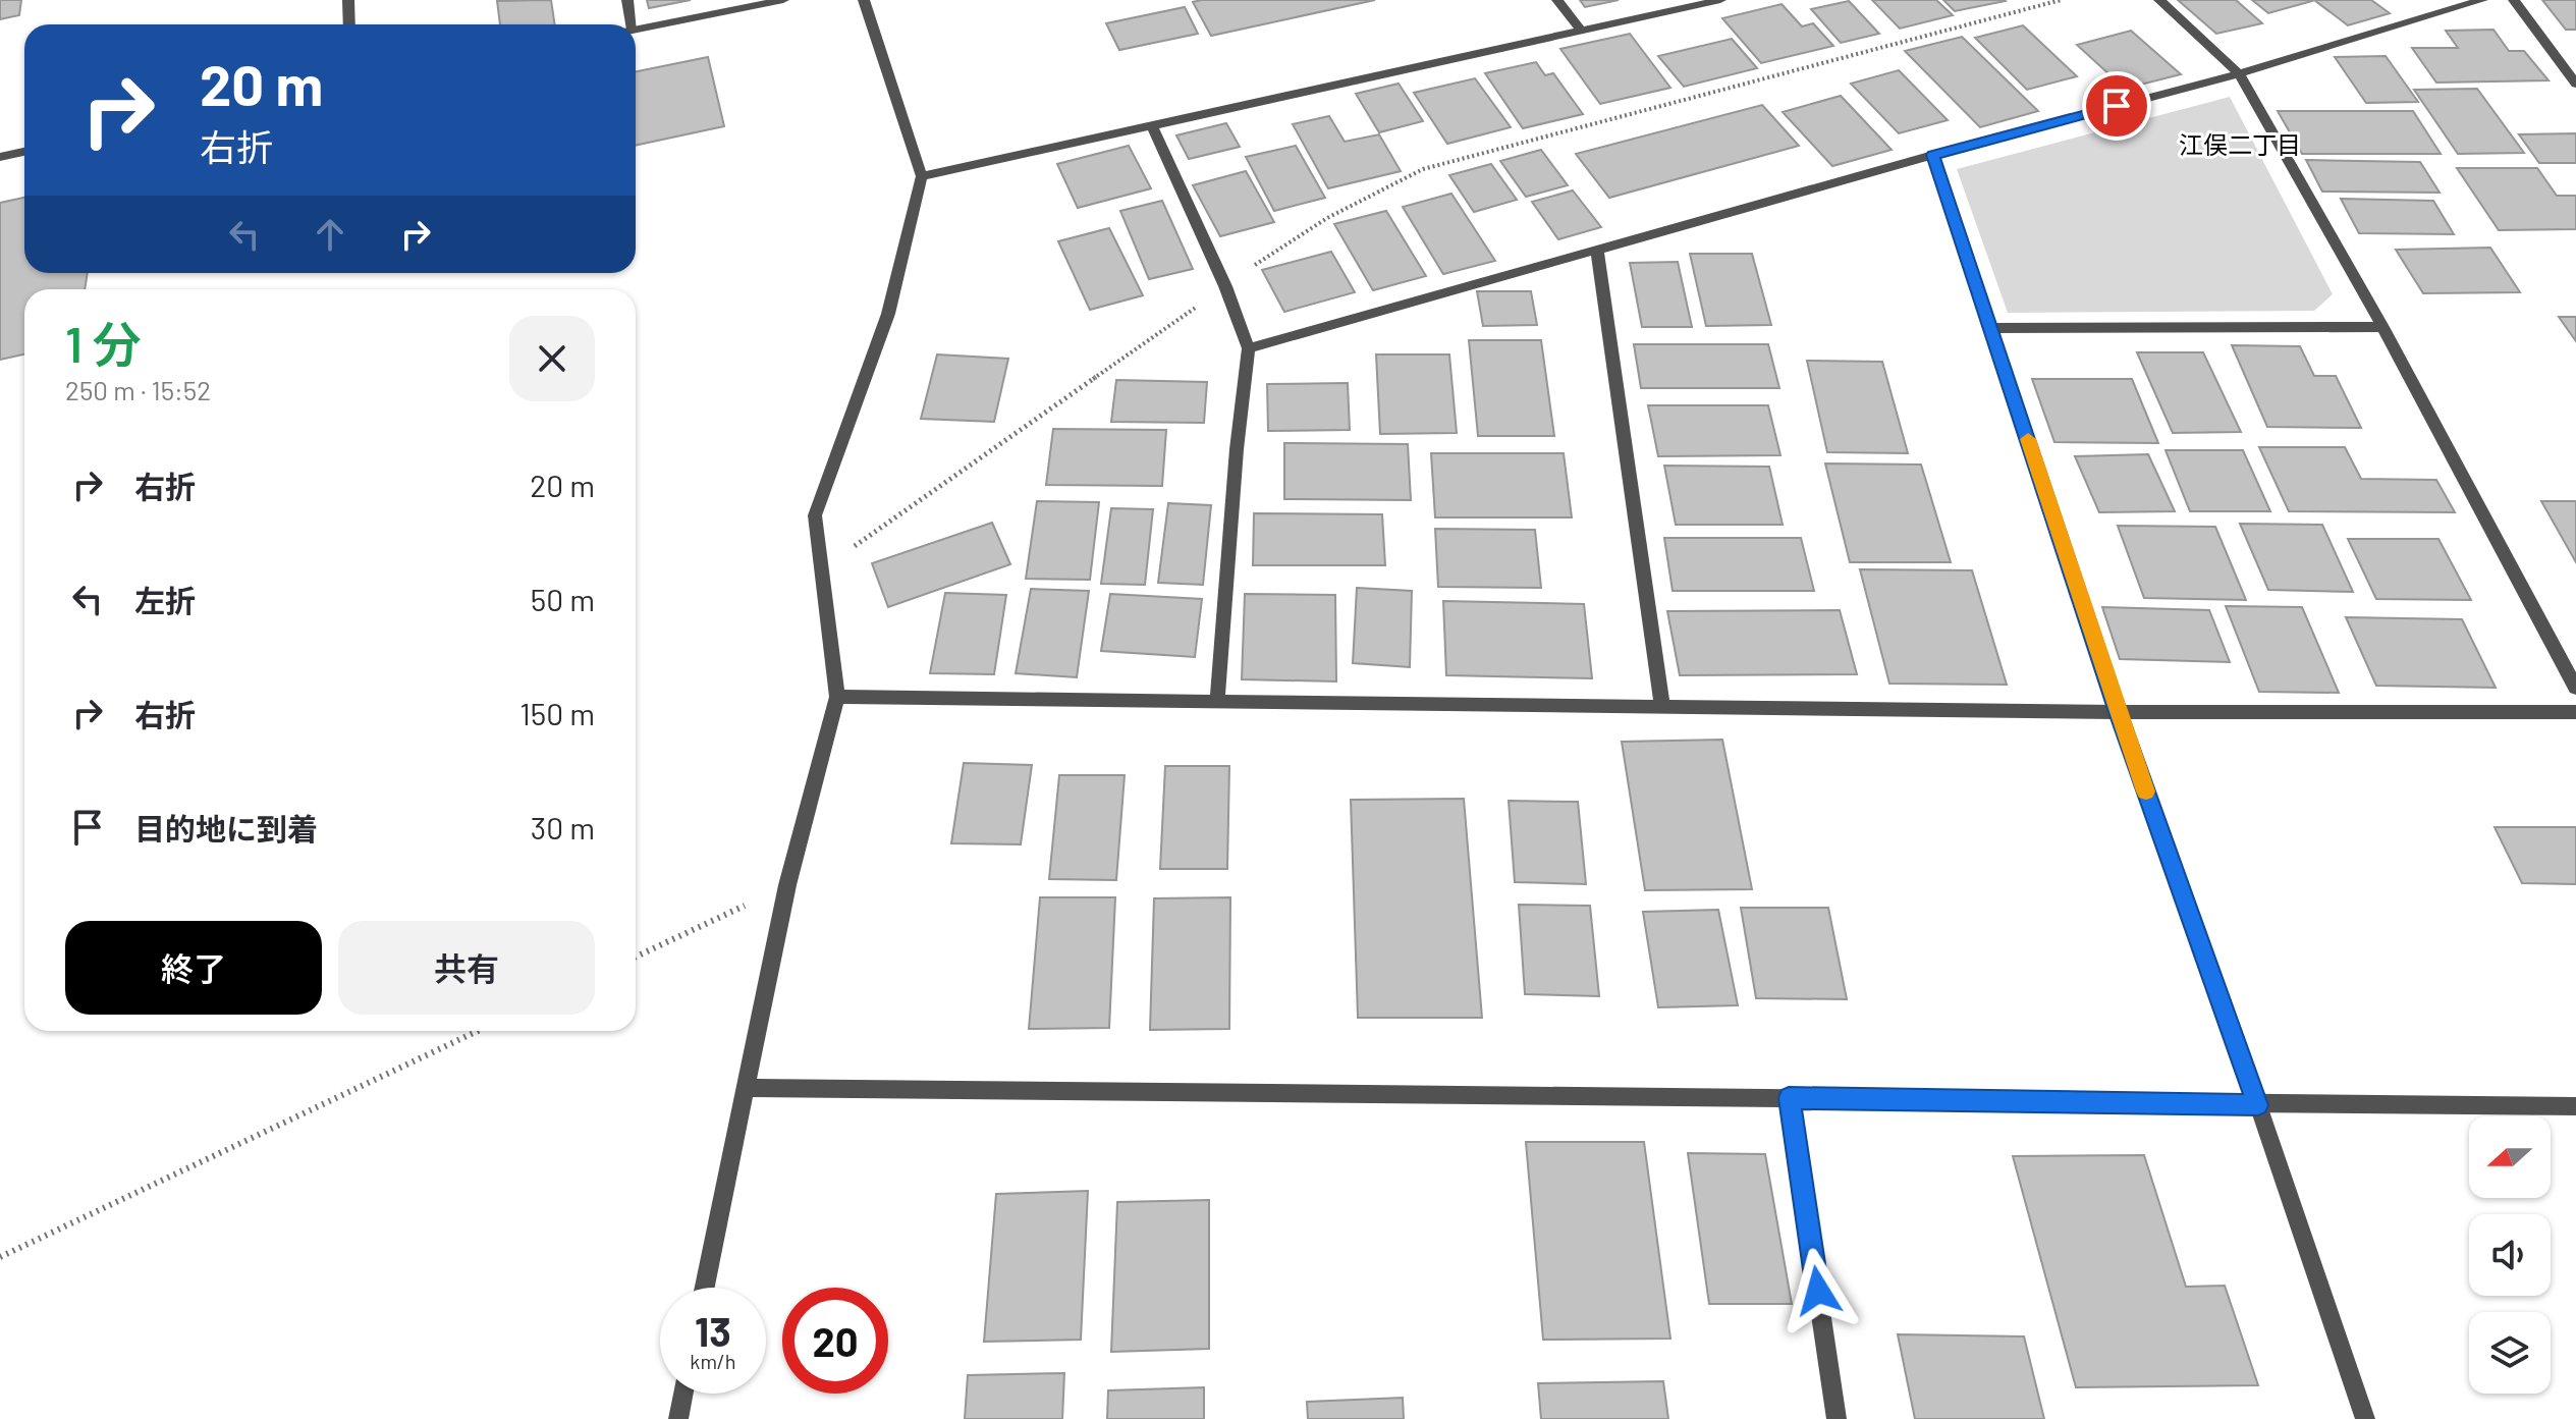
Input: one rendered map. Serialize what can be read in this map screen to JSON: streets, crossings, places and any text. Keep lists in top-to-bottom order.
{
  "districts": ["江俣二丁目"],
  "north": "left",
  "page": {
    "turn": ["20 m", "右折"],
    "heading": ["1 分", "250 m · 15:52"],
    "list": [
      {
        "name": "右折",
        "value": "20 m"
      },
      {
        "name": "左折",
        "value": "50 m"
      },
      {
        "name": "右折",
        "value": "150 m"
      },
      {
        "name": "目的地に到着",
        "value": "30 m"
      }
    ],
    "buttons": ["終了", "共有"],
    "speed": "13 km/h",
    "limit": "20"
  }
}
